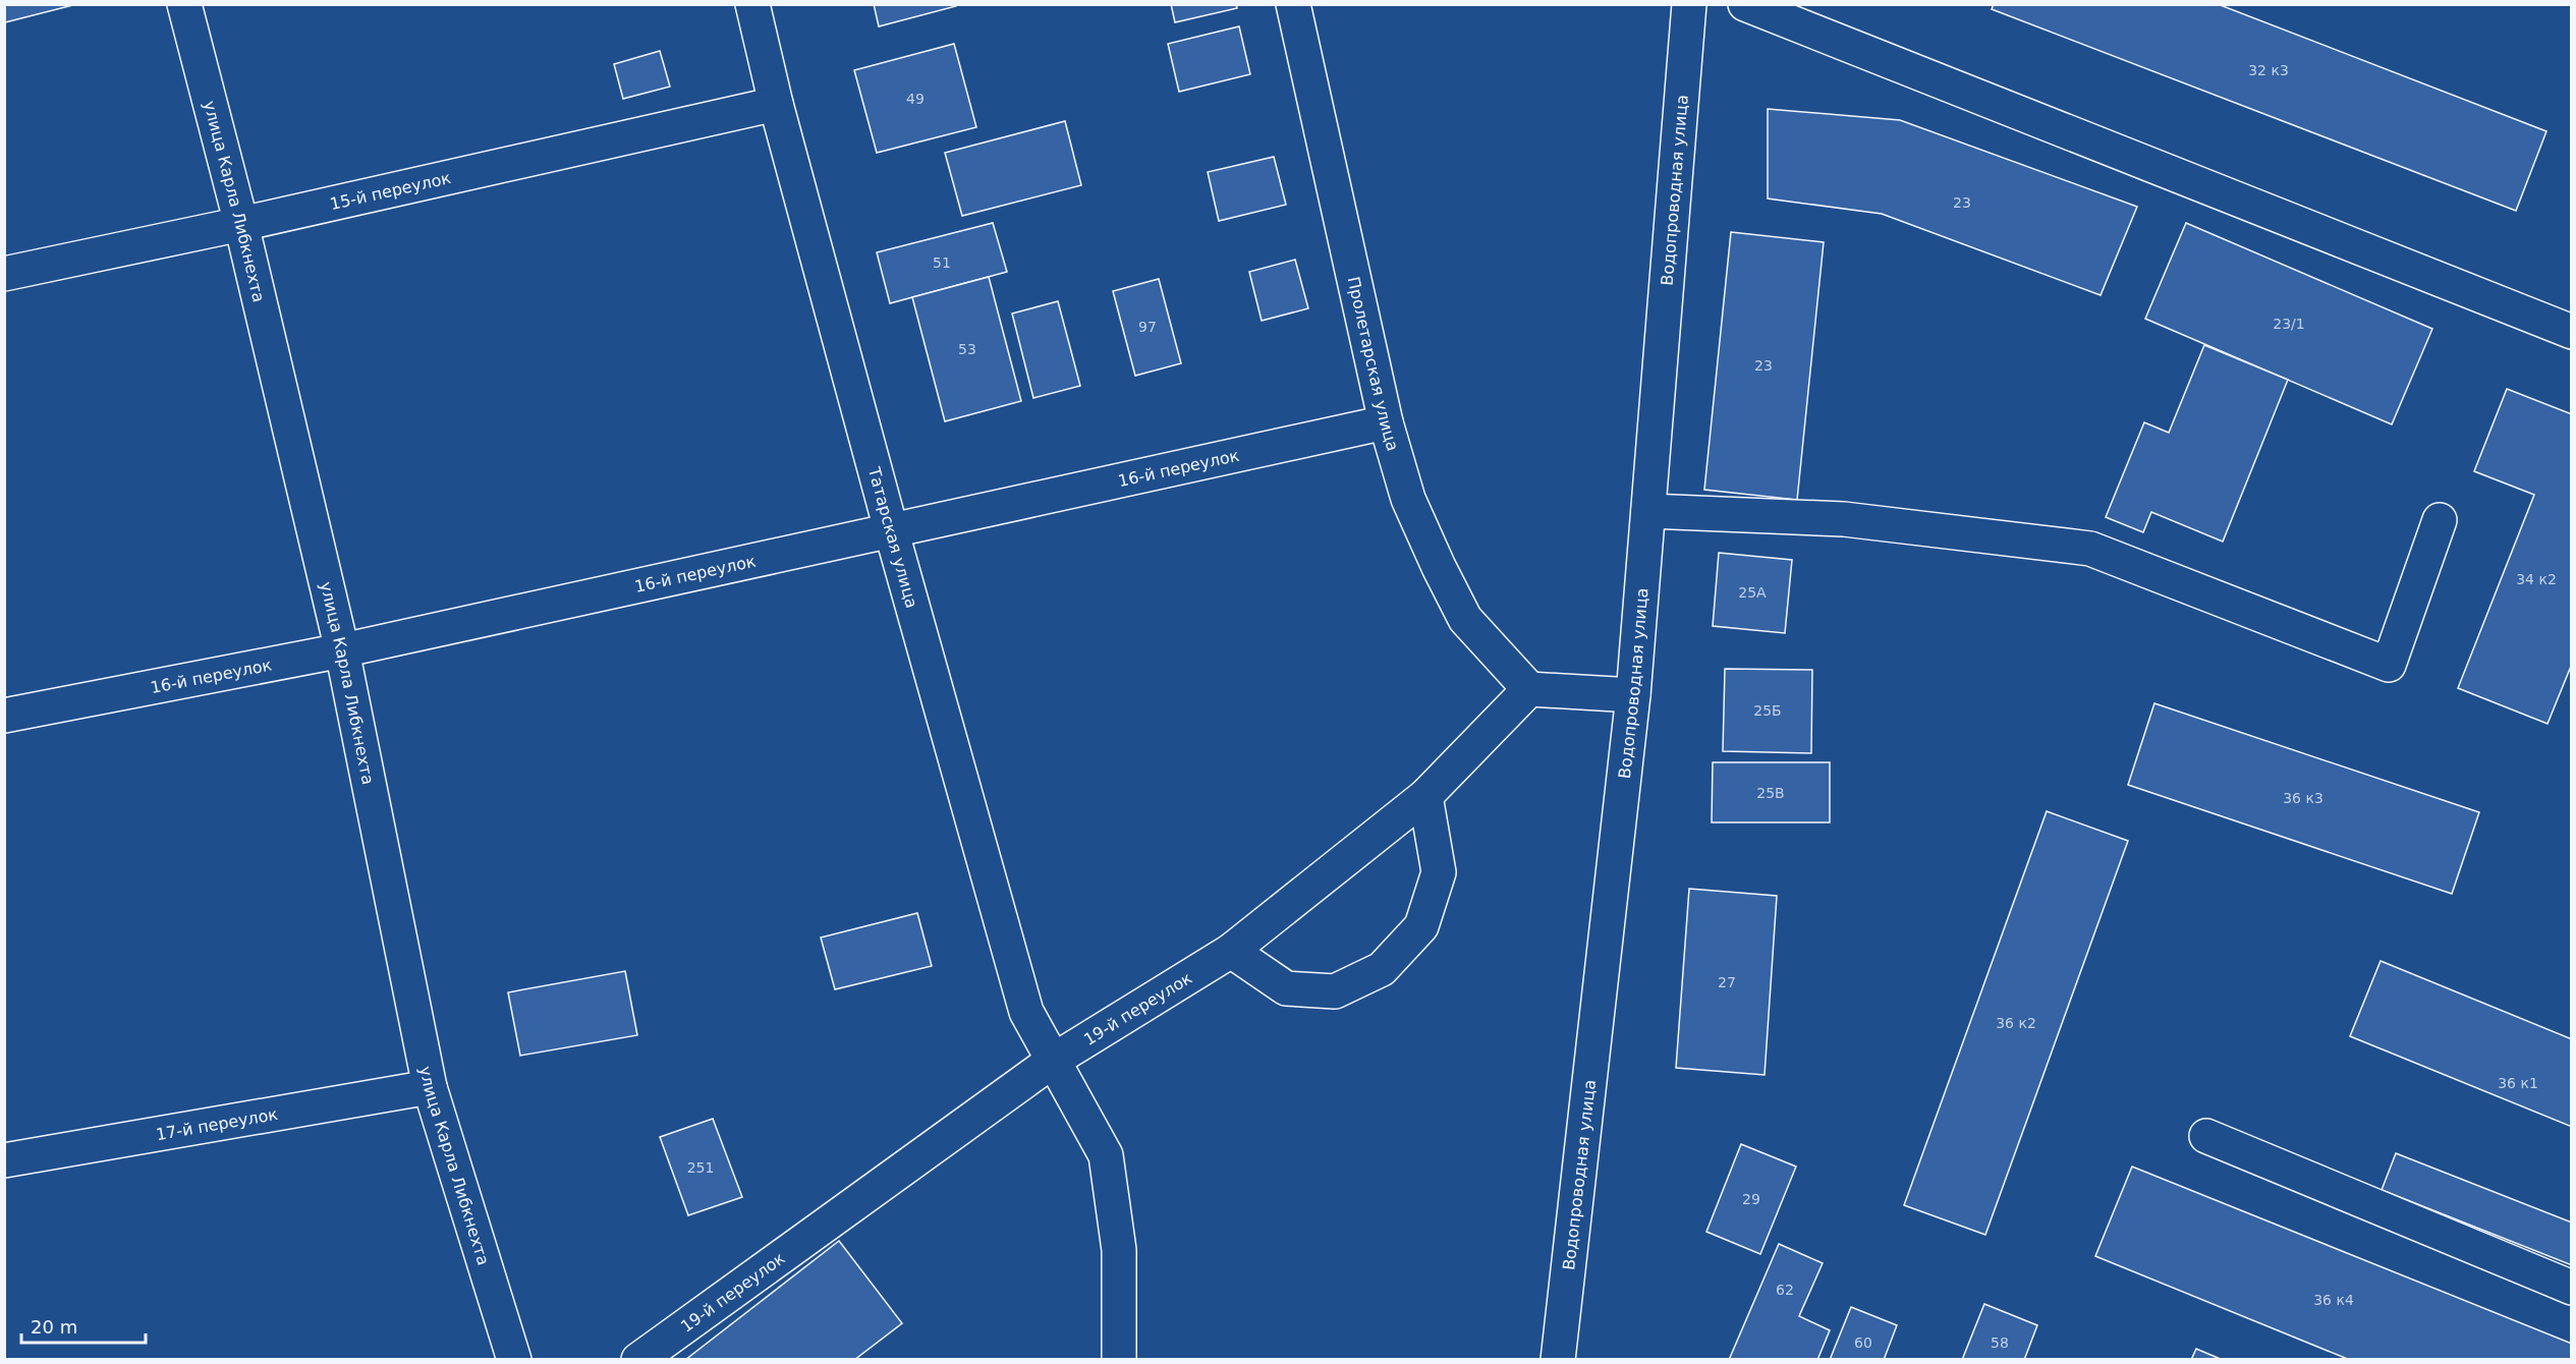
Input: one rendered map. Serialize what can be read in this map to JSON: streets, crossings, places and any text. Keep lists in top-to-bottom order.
{
  "streets": {
    "street": [
      "15-й переулок",
      "Водопроводная улица",
      "улица Карла Либкнехта",
      "Пролетарская улица",
      "16-й переулок",
      "Татарская улица",
      "19-й переулок",
      "17-й переулок"
    ]
  },
  "crossings": [
    ["15-й переулок", "улица Карла Либкнехта"],
    ["15-й переулок", "Татарская улица"],
    ["улица Карла Либкнехта", "16-й переулок"],
    ["улица Карла Либкнехта", "17-й переулок"],
    ["Пролетарская улица", "16-й переулок"],
    ["Пролетарская улица", "19-й переулок"],
    ["16-й переулок", "Татарская улица"],
    ["Татарская улица", "19-й переулок"]
  ],
  "house_numbers": [
    "32 к3",
    "49",
    "23",
    "51",
    "23/1",
    "97",
    "53",
    "23",
    "34 к2",
    "25А",
    "25Б",
    "25В",
    "36 к3",
    "27",
    "36 к2",
    "36 к1",
    "251",
    "29",
    "62",
    "36 к4",
    "60",
    "58"
  ],
  "scale_bar": "20 m"
}
